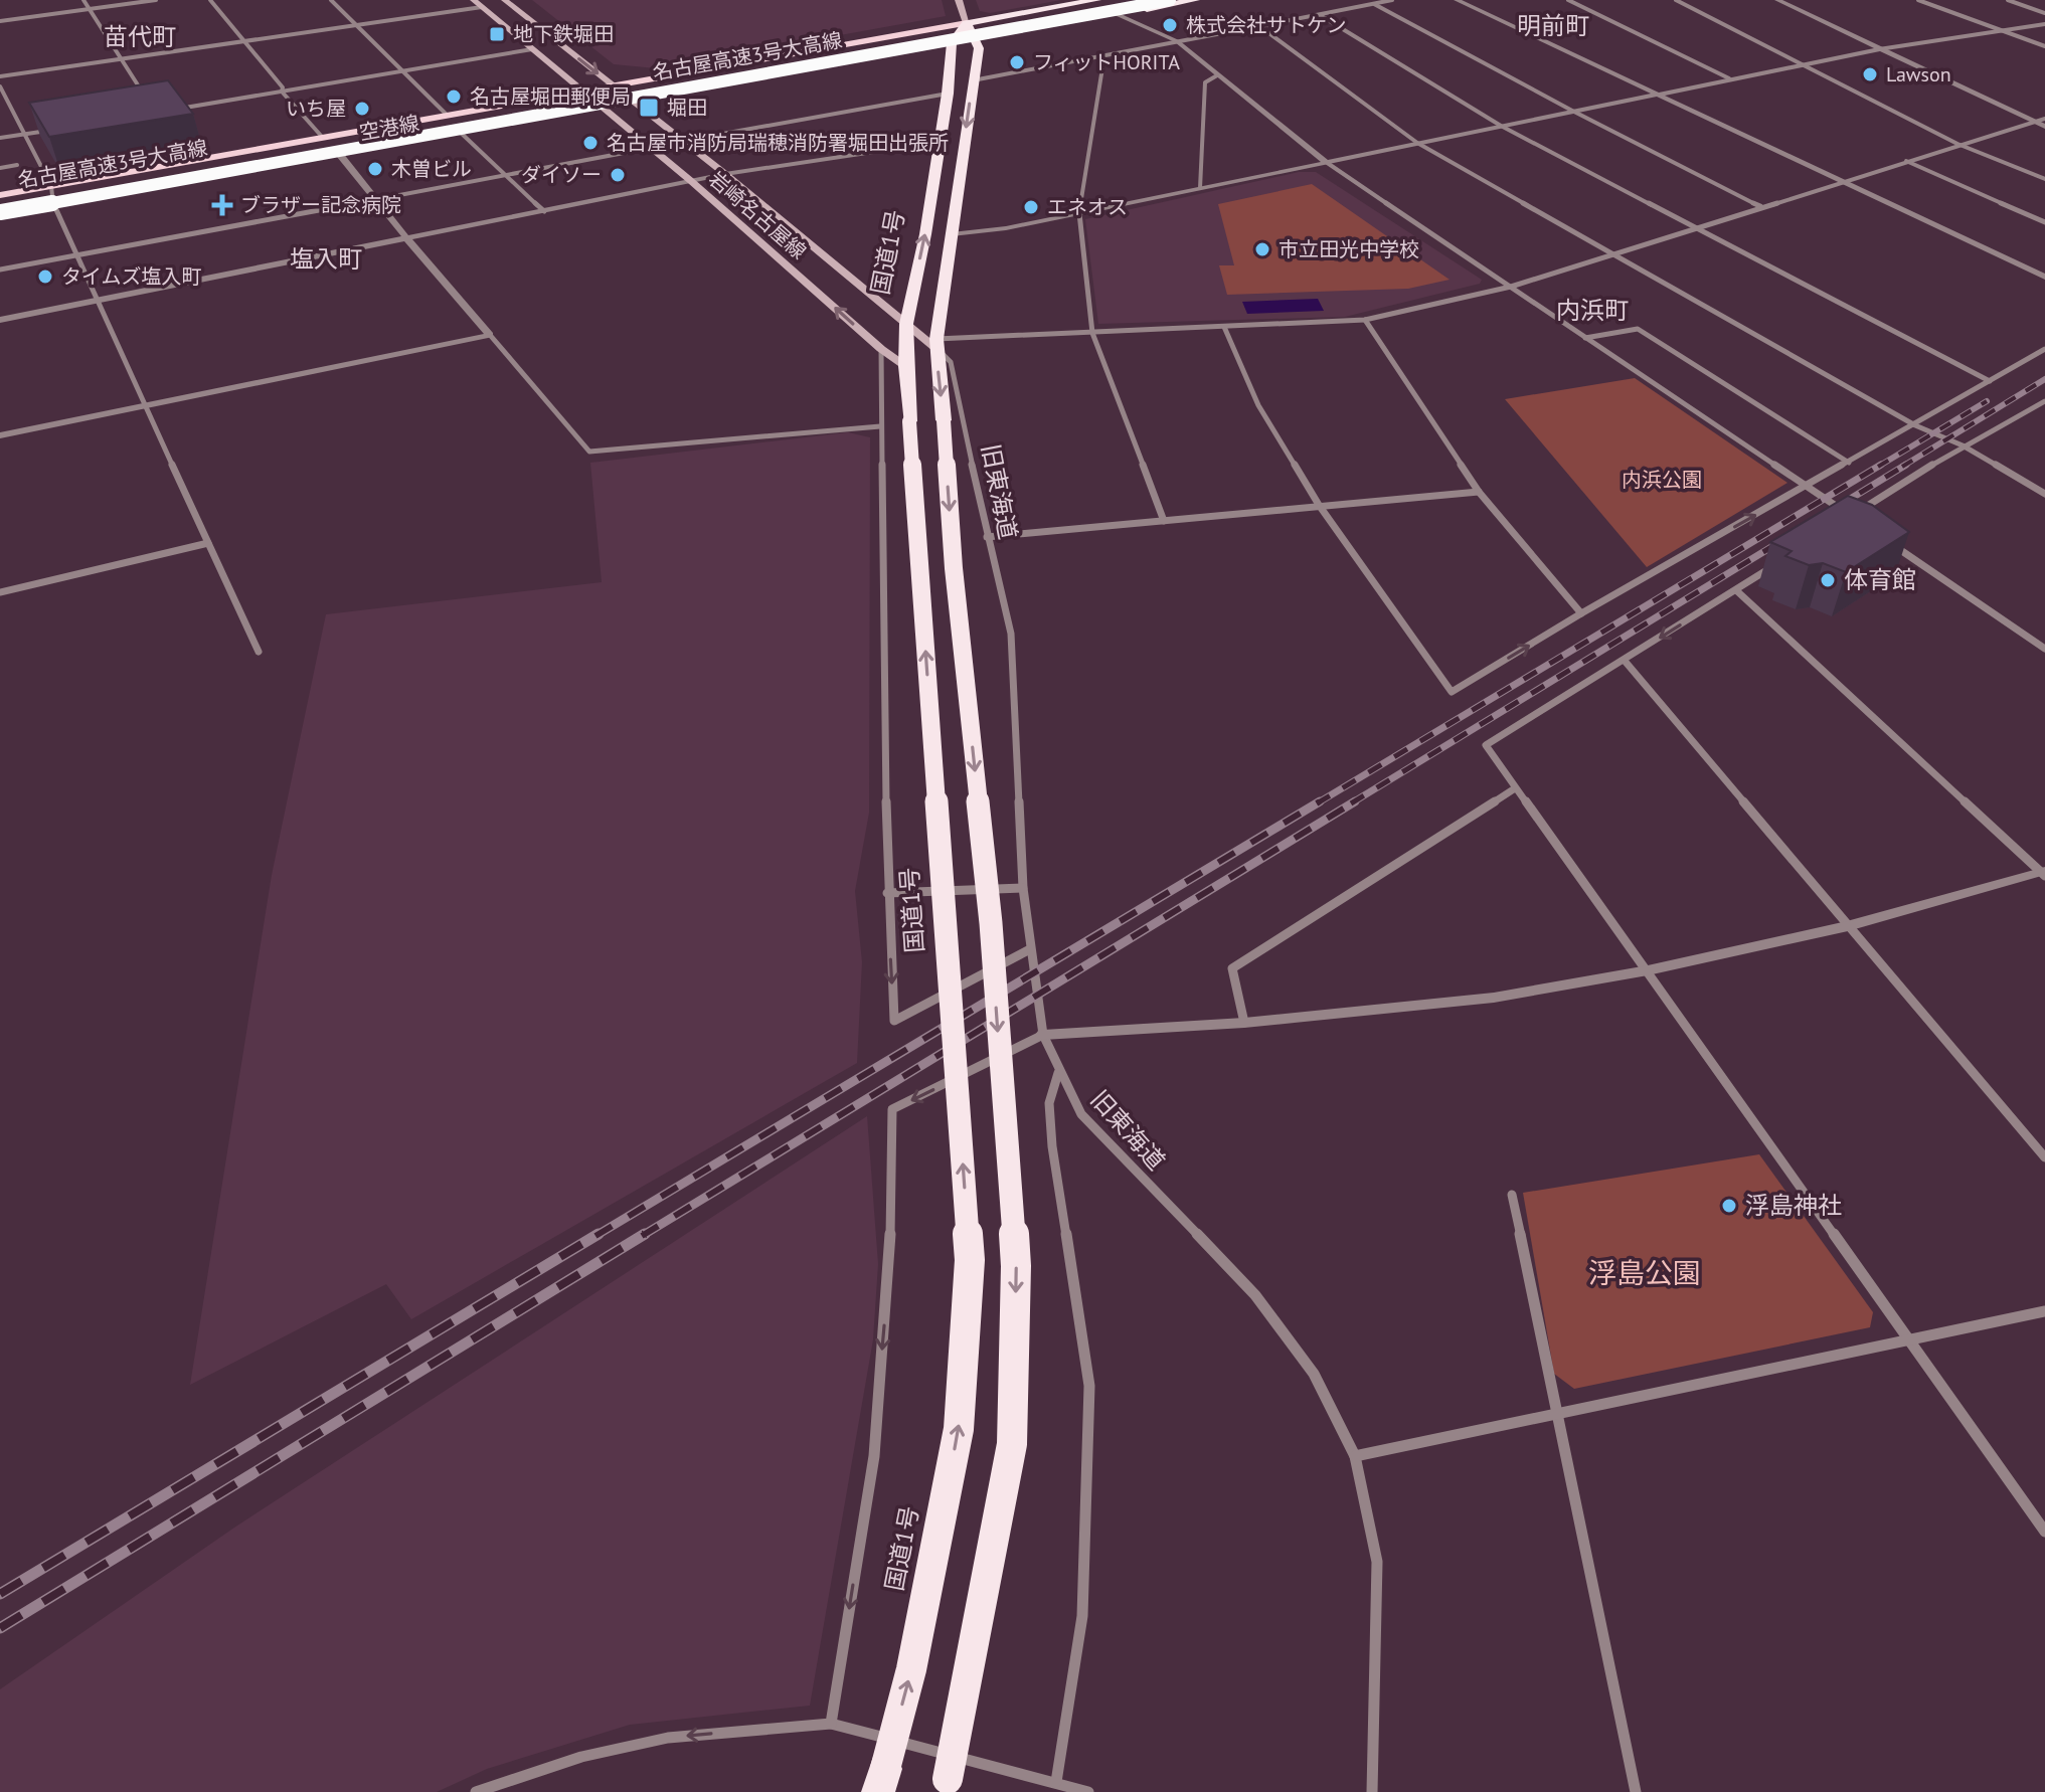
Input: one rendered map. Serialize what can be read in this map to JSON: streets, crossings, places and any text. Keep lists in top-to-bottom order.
{
  "streets": {
    "highway": ["名古屋高速3号大高線", "国道1号"],
    "main road": ["空港線", "岩崎名古屋線"],
    "street": ["旧東海道"]
  },
  "crossings": [
    ["名古屋高速3号大高線", "空港線"],
    ["空港線", "岩崎名古屋線"],
    ["空港線", "国道1号"],
    ["岩崎名古屋線", "国道1号"],
    ["岩崎名古屋線", "旧東海道"]
  ],
  "districts": [
    "明前町",
    "苗代町",
    "塩入町",
    "内浜町"
  ],
  "parks": ["内浜公園", "浮島公園"],
  "places": {
    "other": [
      "株式会社サトケン",
      "フィットHORITA",
      "Lawson",
      "名古屋堀田郵便局",
      "いち屋",
      "名古屋市消防局瑞穂消防署堀田出張所",
      "木曽ビル",
      "ダイソー",
      "エネオス",
      "市立田光中学校",
      "タイムズ塩入町",
      "体育館",
      "浮島神社"
    ],
    "transit": ["地下鉄堀田", "堀田"],
    "health": ["ブラザー記念病院"]
  }
}
